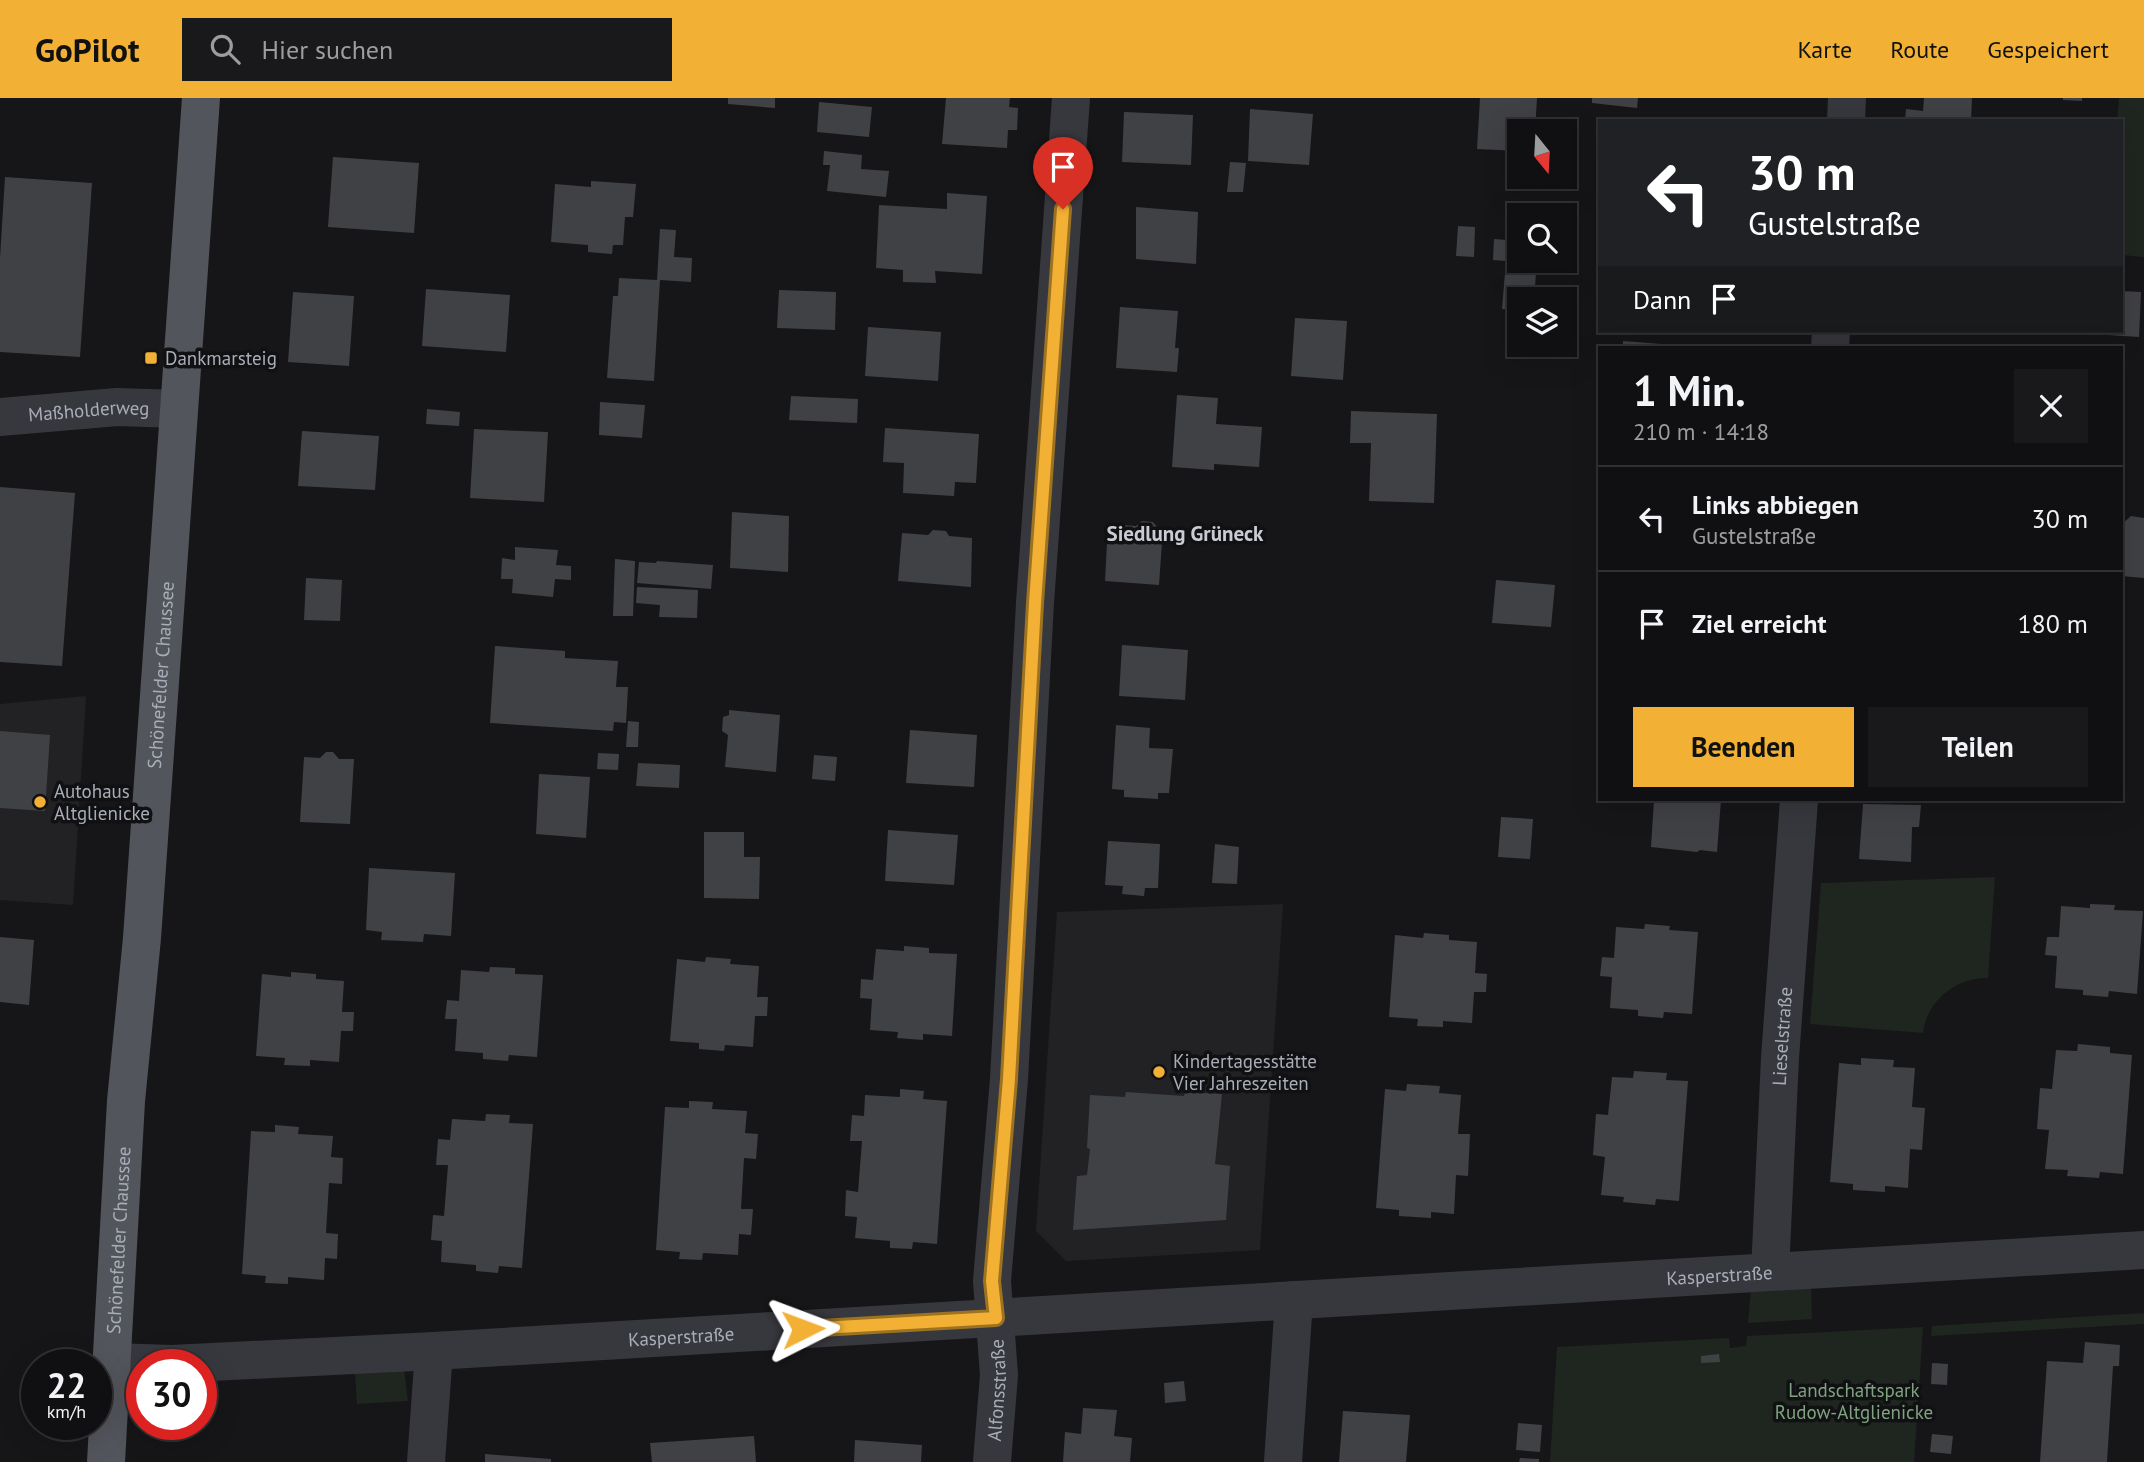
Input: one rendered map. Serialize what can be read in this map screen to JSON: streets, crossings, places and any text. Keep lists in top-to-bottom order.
{
  "streets": {
    "main road": ["Schönefelder Chaussee"],
    "street": [
      "Maßholderweg",
      "Lieselstraße",
      "Kasperstraße",
      "Alfonsstraße"
    ]
  },
  "crossings": [
    ["Maßholderweg", "Schönefelder Chaussee"],
    ["Schönefelder Chaussee", "Kasperstraße"],
    ["Lieselstraße", "Kasperstraße"],
    ["Kasperstraße", "Alfonsstraße"]
  ],
  "districts": ["Siedlung Grüneck"],
  "parks": ["Landschaftspark Rudow-Altglienicke"],
  "places": {
    "transit": ["Dankmarsteig"],
    "other": ["Autohaus Altglienicke", "Kindertagesstätte Vier Jahreszeiten"]
  },
  "north": "bottom",
  "page": {
    "header": "GoPilot",
    "search": "Hier suchen",
    "nav": ["Karte", "Route", "Gespeichert"],
    "turn": ["30 m", "Gustelstraße"],
    "then": "Dann",
    "heading": ["1 Min.", "210 m · 14:18"],
    "list": [
      {
        "name": "Links abbiegen",
        "note": "Gustelstraße",
        "value": "30 m"
      },
      {
        "name": "Ziel erreicht",
        "value": "180 m"
      }
    ],
    "buttons": ["Beenden", "Teilen"],
    "speed": "22 km/h",
    "limit": "30"
  }
}
